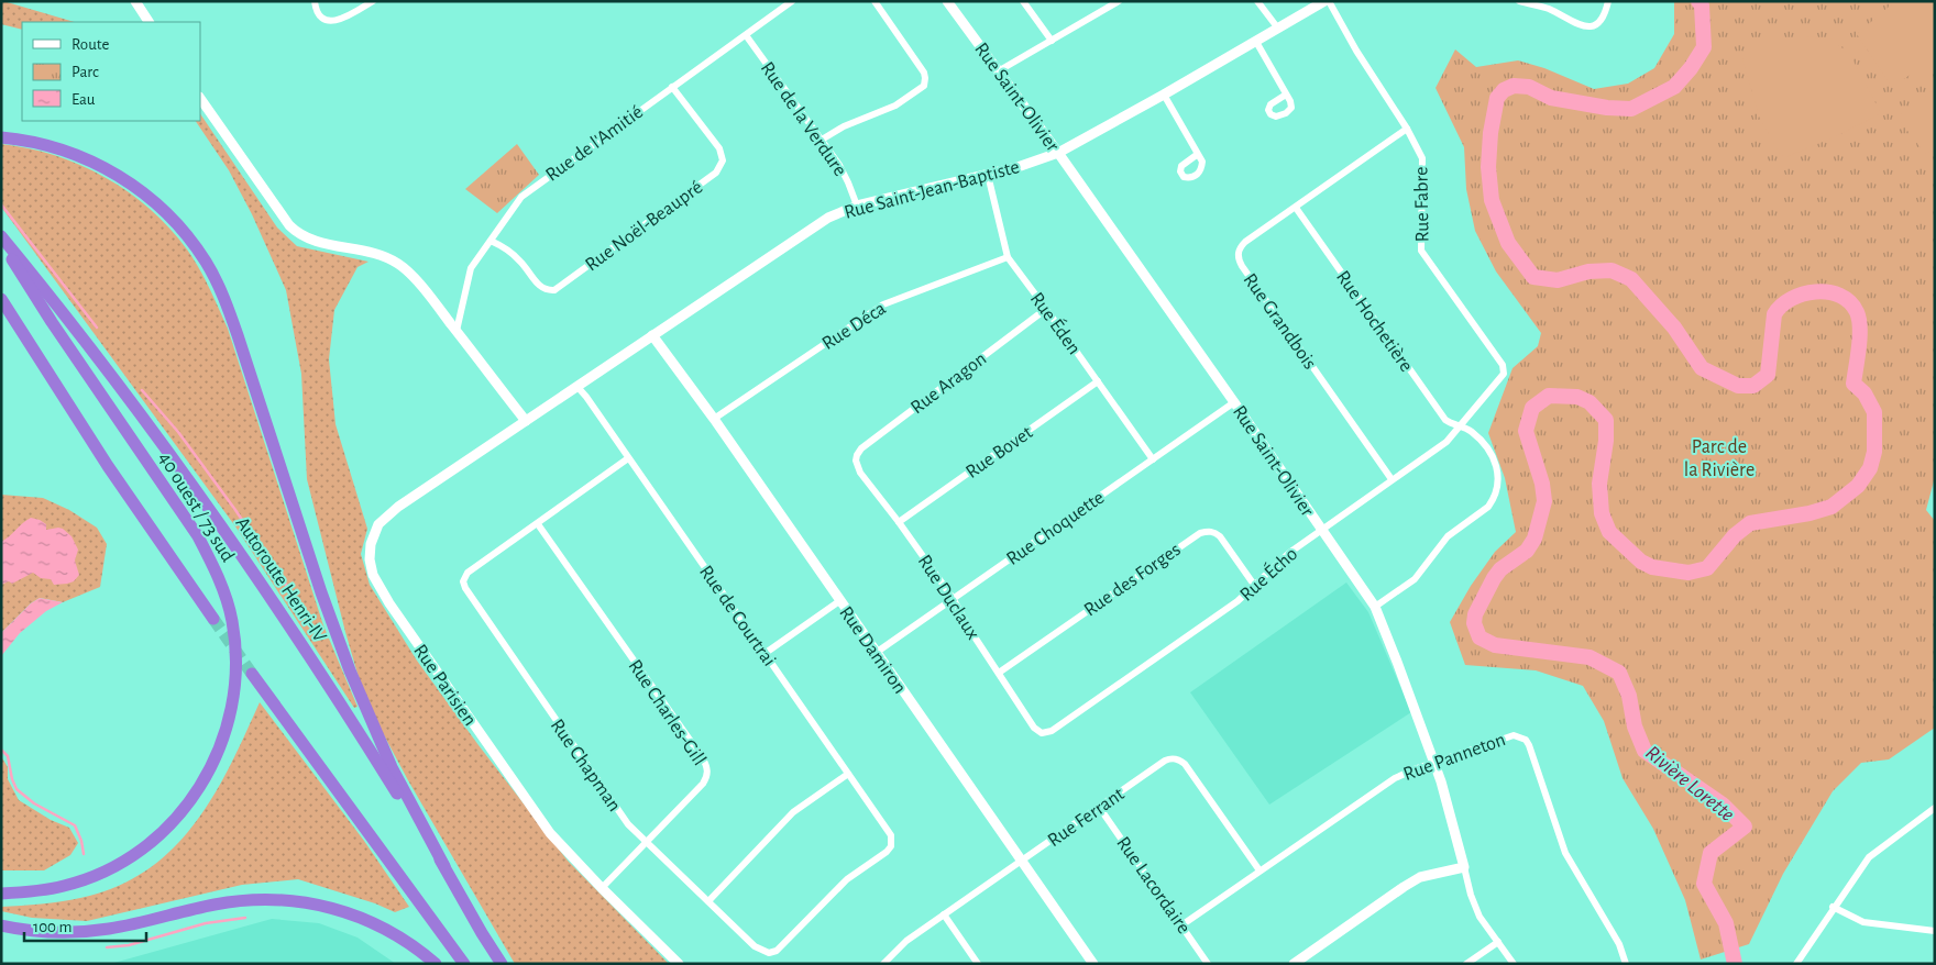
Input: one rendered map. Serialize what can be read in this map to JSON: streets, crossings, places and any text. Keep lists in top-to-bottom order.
{
  "streets": {
    "highway": ["40 ouest / 73 sud", "Autoroute Henri-IV"],
    "street": [
      "Rue Saint-Olivier",
      "Rue de la Verdure",
      "Rue de l'Amitié",
      "Rue Saint-Jean-Baptiste",
      "Rue Fabre",
      "Rue Noël-Beaupré",
      "Rue Grandbois",
      "Rue Hochetière",
      "Rue Éden",
      "Rue Déca",
      "Rue Aragon",
      "Rue Bovet",
      "Rue Choquette",
      "Rue Écho",
      "Rue des Forges",
      "Rue Duclaux",
      "Rue de Courtrai",
      "Rue Damiron",
      "Rue Parisien",
      "Rue Charles-Gill",
      "Rue Panneton",
      "Rue Chapman",
      "Rue Ferrant",
      "Rue Lacordaire"
    ]
  },
  "crossings": [
    ["Rue Saint-Olivier", "Rue Saint-Jean-Baptiste"],
    ["Rue Saint-Olivier", "Rue Hochetière"],
    ["Rue Saint-Olivier", "Rue Choquette"],
    ["Rue Saint-Olivier", "Rue Écho"],
    ["Rue Saint-Olivier", "Rue Panneton"],
    ["Rue de la Verdure", "Rue de l'Amitié"],
    ["Rue de la Verdure", "Rue Saint-Jean-Baptiste"],
    ["Rue de l'Amitié", "Rue Noël-Beaupré"],
    ["Rue Saint-Jean-Baptiste", "Rue Fabre"],
    ["Rue Saint-Jean-Baptiste", "Rue Éden"],
    ["Rue Saint-Jean-Baptiste", "Rue de Courtrai"],
    ["Rue Saint-Jean-Baptiste", "Rue Damiron"],
    ["Rue Saint-Jean-Baptiste", "Rue Parisien"],
    ["Rue Fabre", "Rue Grandbois"],
    ["Rue Fabre", "Rue Écho"],
    ["Rue Grandbois", "Rue Hochetière"],
    ["Rue Grandbois", "Rue Écho"],
    ["Rue Hochetière", "Rue Écho"],
    ["Rue Éden", "Rue Déca"],
    ["Rue Éden", "Rue Aragon"],
    ["Rue Éden", "Rue Bovet"],
    ["Rue Éden", "Rue Choquette"],
    ["Rue Déca", "Rue Damiron"],
    ["Rue Aragon", "Rue Duclaux"],
    ["Rue Bovet", "Rue Duclaux"],
    ["Rue Choquette", "Rue Duclaux"],
    ["Rue Choquette", "Rue Damiron"],
    ["Rue Écho", "Rue des Forges"],
    ["Rue Écho", "Rue Duclaux"],
    ["Rue des Forges", "Rue Duclaux"],
    ["Rue de Courtrai", "Rue Chapman"],
    ["Rue Damiron", "Rue Ferrant"],
    ["Rue Parisien", "Rue Charles-Gill"],
    ["Rue Charles-Gill", "Rue Chapman"],
    ["Rue Panneton", "Rue Ferrant"],
    ["Rue Panneton", "Rue Lacordaire"],
    ["Rue Ferrant", "Rue Lacordaire"]
  ],
  "water": ["Rivière Lorette"],
  "parks": ["Parc de la Rivière"],
  "legend": ["Route", "Parc", "Eau"],
  "scale_bar": "100 m"
}
